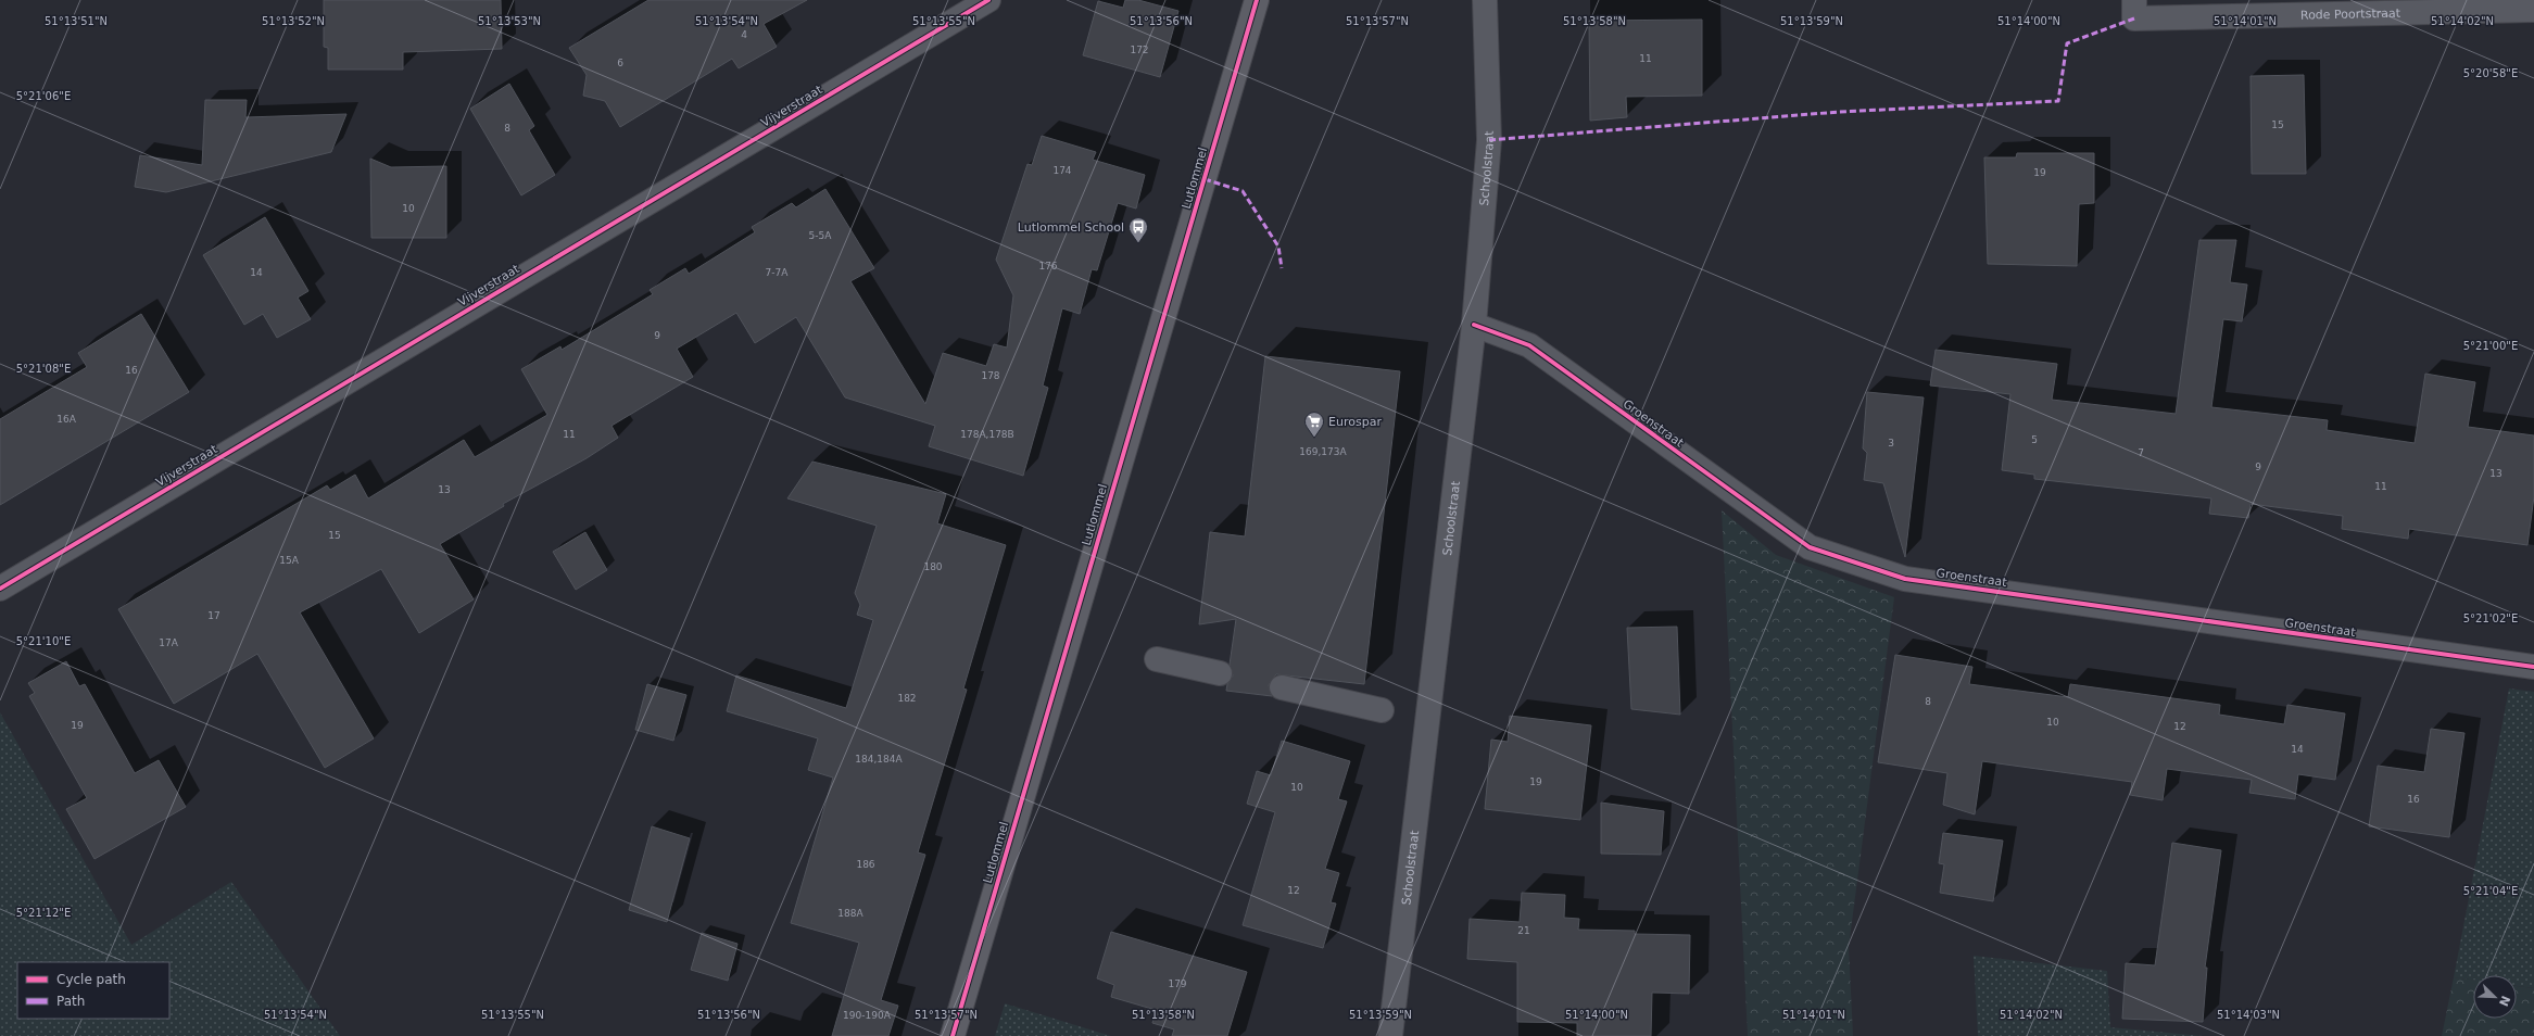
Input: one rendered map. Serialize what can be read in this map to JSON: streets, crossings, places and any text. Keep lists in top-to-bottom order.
{
  "streets": {
    "main road": ["Lutlommel"],
    "street": [
      "Rode Poortstraat",
      "Vijverstraat",
      "Schoolstraat",
      "Groenstraat"
    ]
  },
  "crossings": [
    ["Schoolstraat", "Groenstraat"]
  ],
  "places": {
    "bus stop": ["Lutlommel School"],
    "supermarket": ["Eurospar"]
  },
  "house_numbers": [
    "4",
    "172",
    "11",
    "6",
    "15",
    "8",
    "174",
    "19",
    "10",
    "5-5A",
    "176",
    "14",
    "7-7A",
    "9",
    "16",
    "178",
    "16A",
    "11",
    "178A,178B",
    "5",
    "3",
    "169,173A",
    "7",
    "9",
    "13",
    "11",
    "13",
    "15",
    "15A",
    "180",
    "17",
    "17A",
    "182",
    "8",
    "10",
    "19",
    "12",
    "14",
    "184,184A",
    "19",
    "10",
    "16",
    "186",
    "12",
    "188A",
    "21",
    "179",
    "190-190A"
  ],
  "legend": ["Cycle path", "Path"],
  "north": "bottom right",
  "coordinates": [
    "51°13'51\"N",
    "51°13'52\"N",
    "51°13'53\"N",
    "51°13'54\"N",
    "51°13'55\"N",
    "51°13'56\"N",
    "51°13'57\"N",
    "51°13'58\"N",
    "51°13'59\"N",
    "51°14'00\"N",
    "51°14'01\"N",
    "51°14'02\"N",
    "5°20'58\"E",
    "5°21'06\"E",
    "5°21'00\"E",
    "5°21'08\"E",
    "5°21'02\"E",
    "5°21'10\"E",
    "5°21'04\"E",
    "5°21'12\"E",
    "51°14'03\"N"
  ]
}
